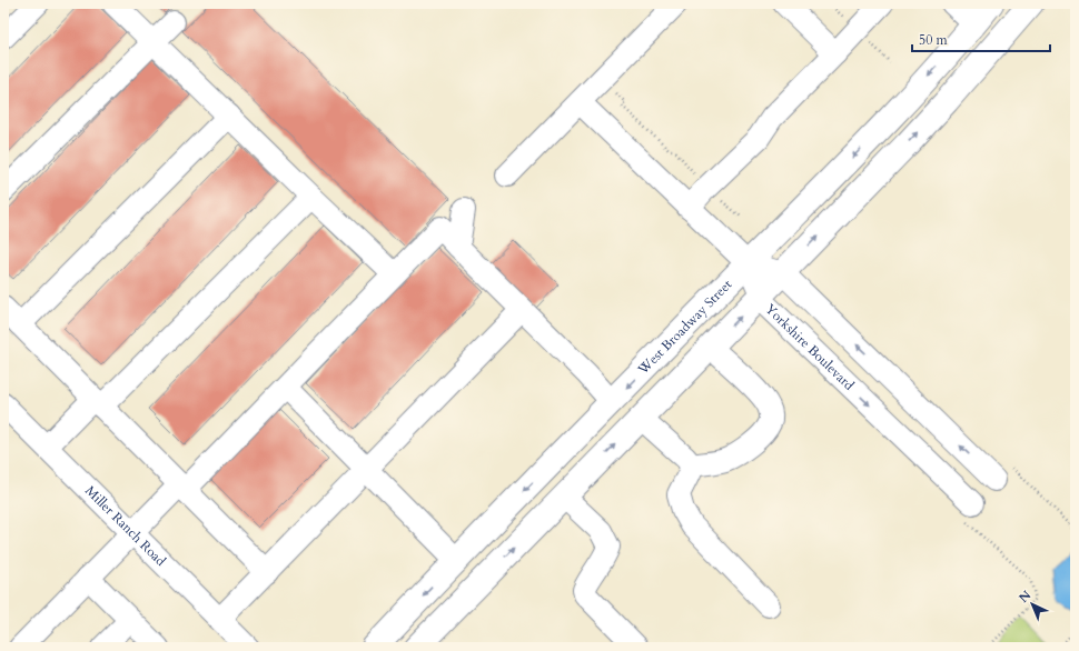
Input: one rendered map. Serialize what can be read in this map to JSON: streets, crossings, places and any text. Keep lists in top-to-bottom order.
{
  "streets": {
    "main road": ["West Broadway Street"],
    "street": ["Yorkshire Boulevard", "Miller Ranch Road"]
  },
  "crossings": [
    ["West Broadway Street", "Yorkshire Boulevard"]
  ],
  "scale_bar": "50 m",
  "north": "top left"
}
